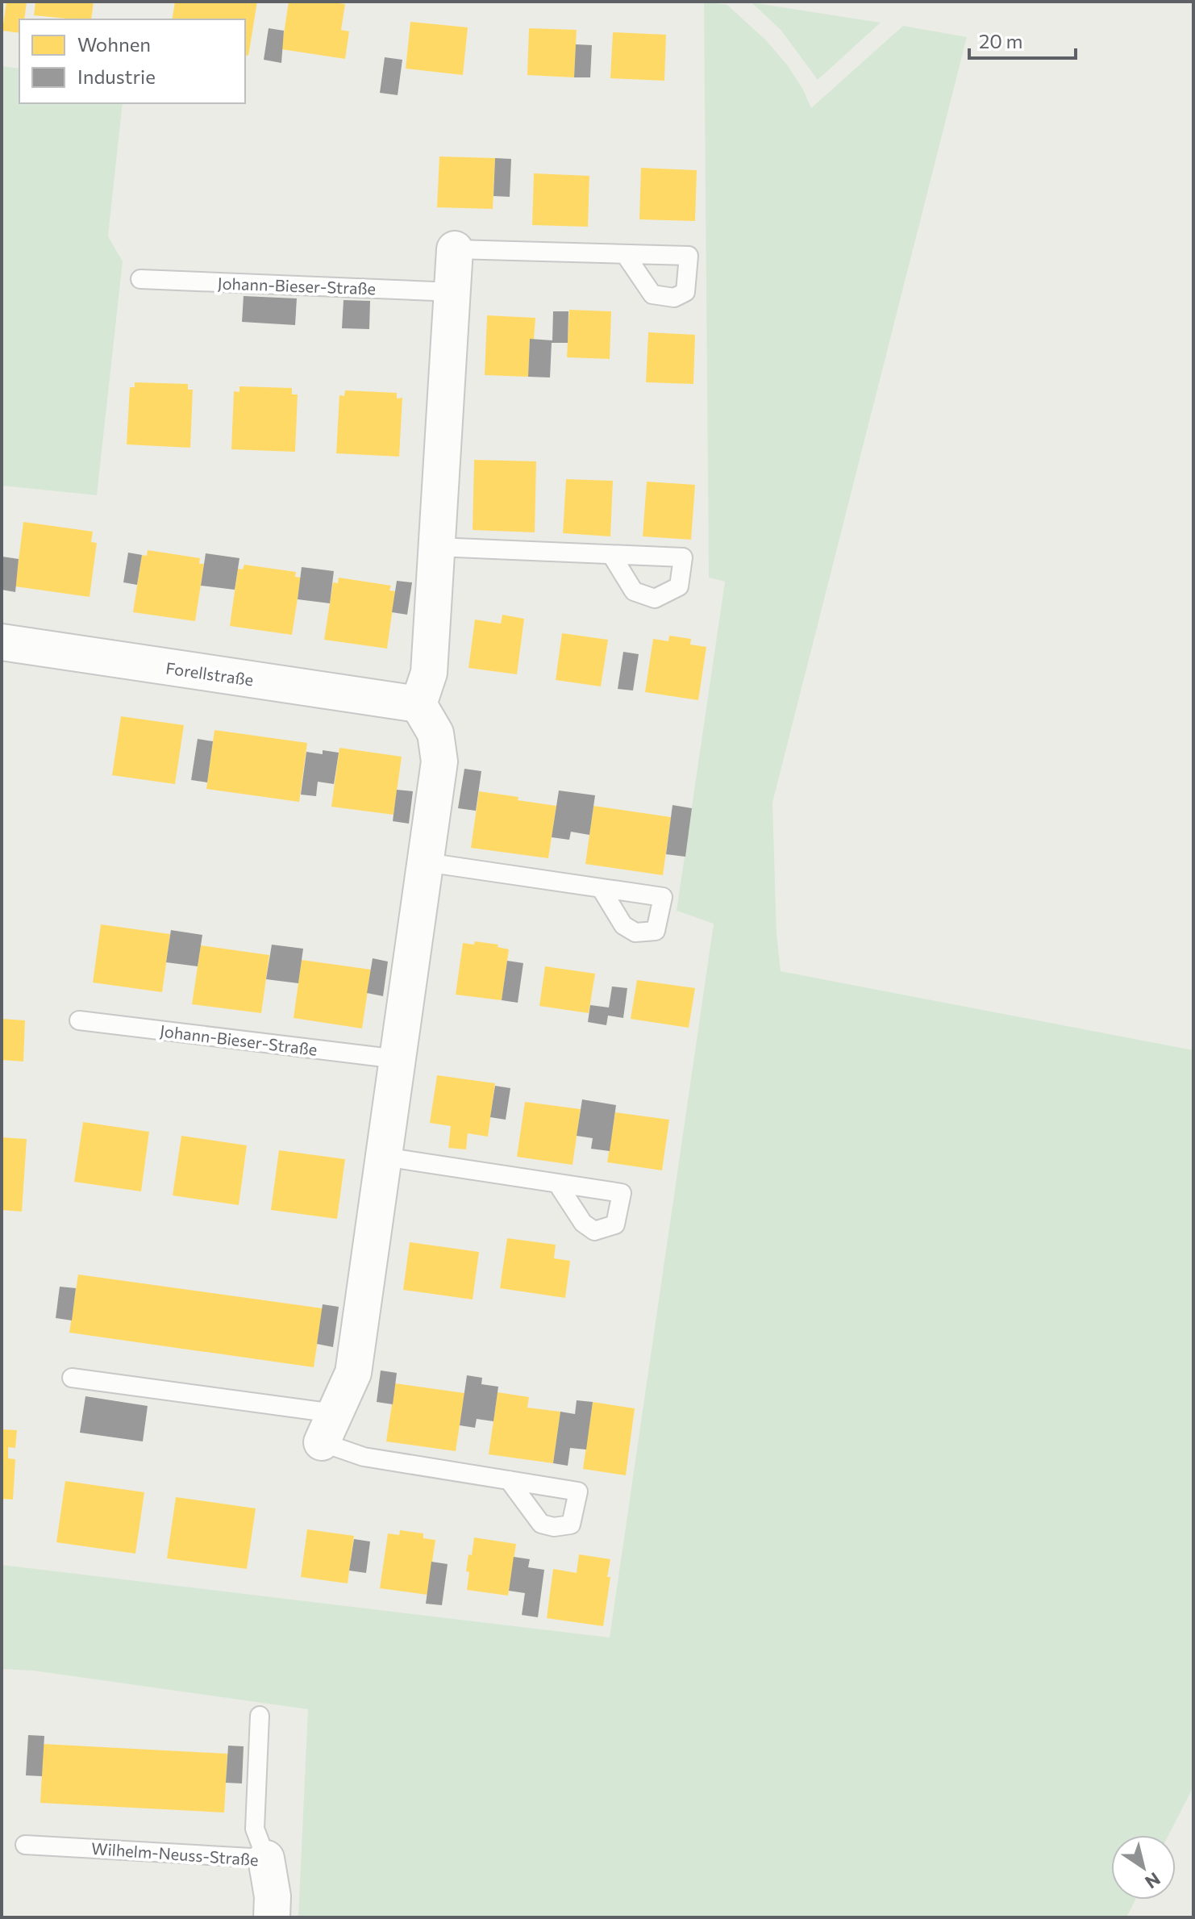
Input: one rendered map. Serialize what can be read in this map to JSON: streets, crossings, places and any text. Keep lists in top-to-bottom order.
{
  "streets": {
    "street": ["Forellstraße", "Wilhelm-Neuss-Straße"],
    "lane": ["Johann-Bieser-Straße"]
  },
  "legend": ["Wohnen", "Industrie"],
  "scale_bar": "20 m",
  "north": "bottom right"
}
